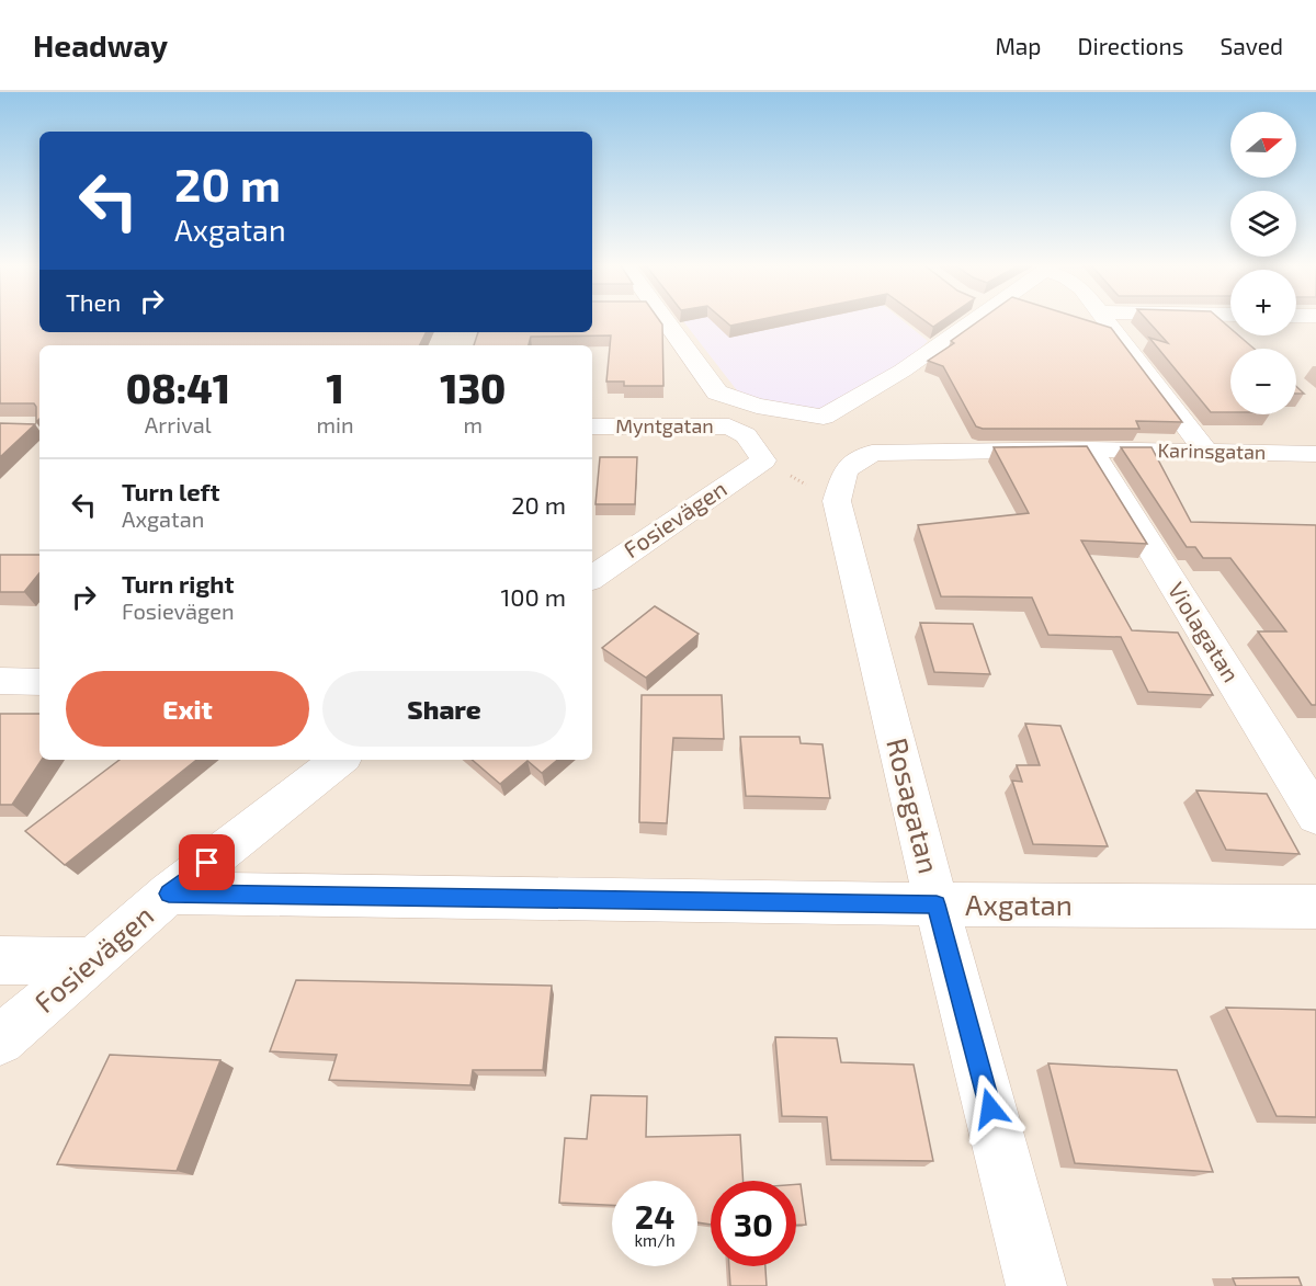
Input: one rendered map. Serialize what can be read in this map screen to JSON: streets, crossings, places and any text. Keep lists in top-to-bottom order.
{
  "streets": {
    "street": [
      "Myntgatan",
      "Karinsgatan",
      "Fosievägen",
      "Violagatan",
      "Rosagatan",
      "Axgatan"
    ]
  },
  "crossings": [
    ["Myntgatan", "Fosievägen"],
    ["Karinsgatan", "Violagatan"],
    ["Karinsgatan", "Rosagatan"],
    ["Fosievägen", "Axgatan"],
    ["Rosagatan", "Axgatan"]
  ],
  "north": "right",
  "page": {
    "header": "Headway",
    "nav": ["Map", "Directions", "Saved"],
    "map_buttons": ["+", "−"],
    "turn": ["20 m", "Axgatan"],
    "then": "Then",
    "eta": [
      "08:41",
      "Arrival",
      "1",
      "min",
      "130",
      "m"
    ],
    "list": [
      {
        "name": "Turn left",
        "note": "Axgatan",
        "value": "20 m"
      },
      {
        "name": "Turn right",
        "note": "Fosievägen",
        "value": "100 m"
      }
    ],
    "buttons": ["Exit", "Share"],
    "speed": "24 km/h",
    "limit": "30"
  }
}
